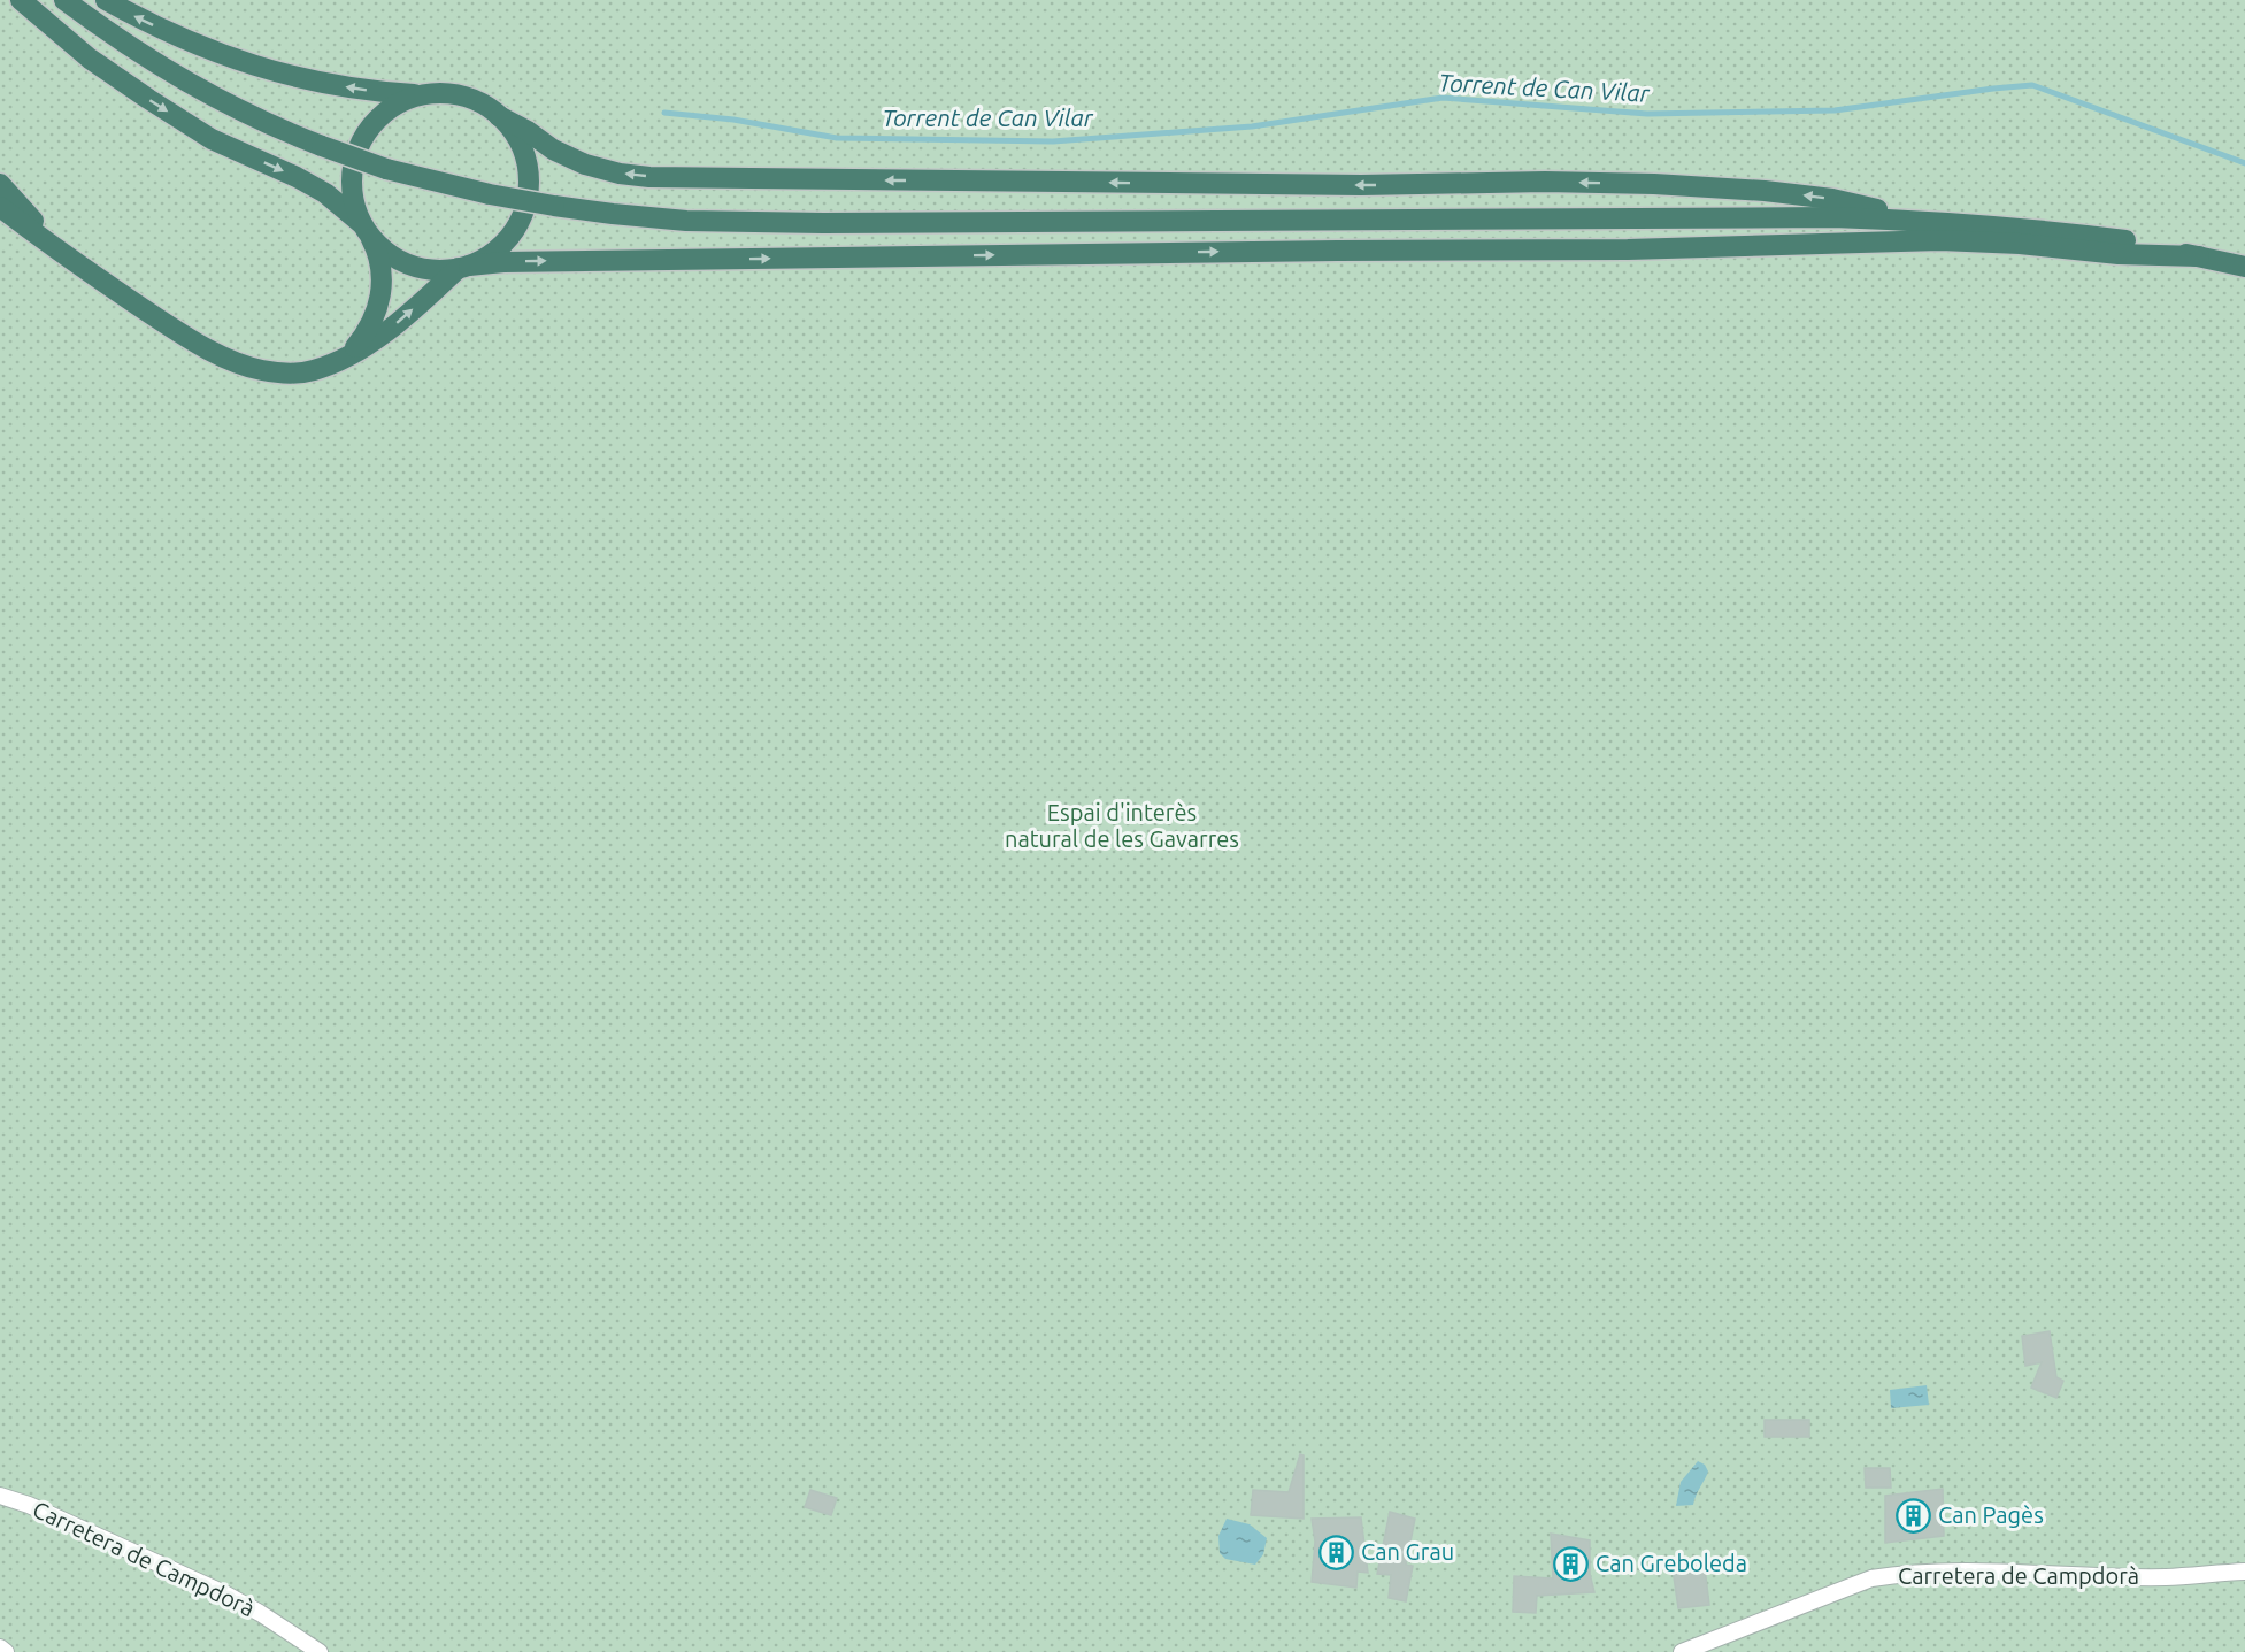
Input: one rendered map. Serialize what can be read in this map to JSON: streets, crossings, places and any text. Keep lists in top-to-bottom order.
{
  "streets": {
    "street": ["Carretera de Campdorà"]
  },
  "water": ["Torrent de Can Vilar"],
  "parks": ["Espai d'interès natural de les Gavarres"],
  "places": {
    "building": ["Can Pagès", "Can Grau", "Can Greboleda"]
  }
}
